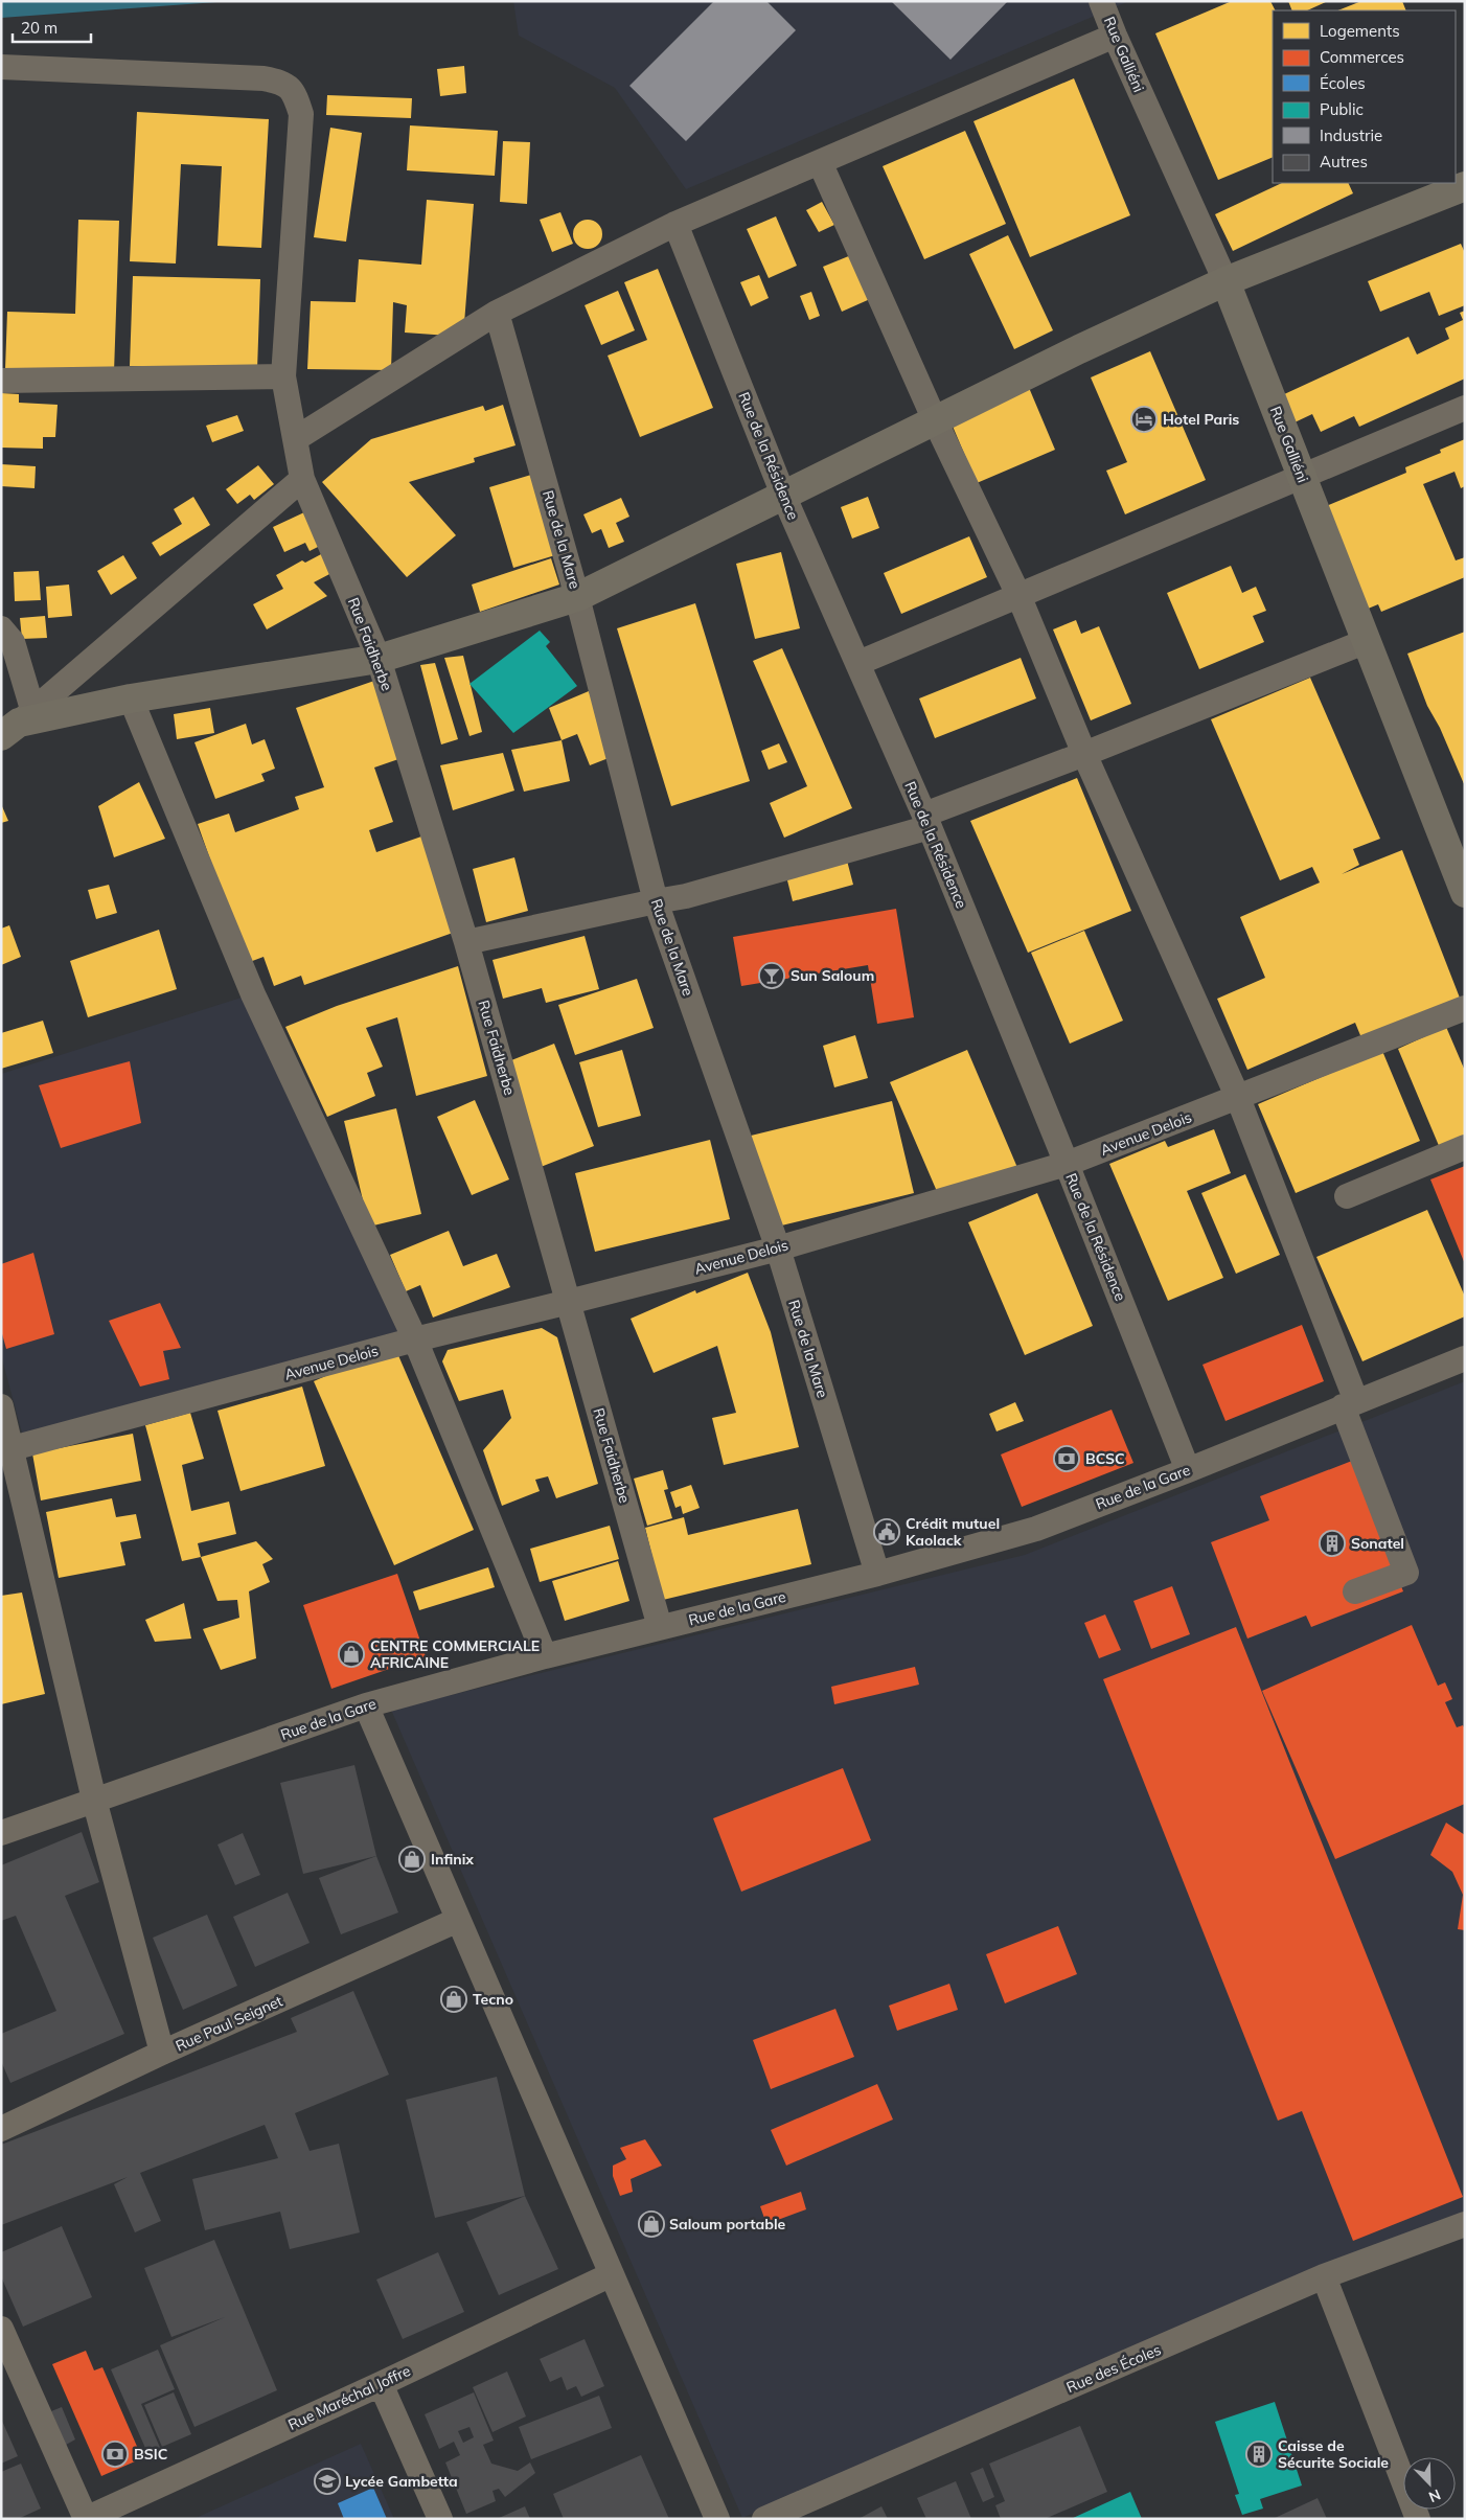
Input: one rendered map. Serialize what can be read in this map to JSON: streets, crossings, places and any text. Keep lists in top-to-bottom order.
{
  "streets": {
    "street": [
      "Rue Galliéni",
      "Rue de la Résidence",
      "Rue de la Mare",
      "Rue Faidherbe",
      "Avenue Delois",
      "Rue de la Gare",
      "Rue Paul Seignet",
      "Rue des Écoles",
      "Rue Maréchal Joffre"
    ]
  },
  "crossings": [
    ["Rue de la Résidence", "Avenue Delois"],
    ["Rue de la Résidence", "Rue de la Gare"],
    ["Rue de la Mare", "Avenue Delois"],
    ["Rue de la Mare", "Rue de la Gare"],
    ["Rue Faidherbe", "Avenue Delois"],
    ["Rue Faidherbe", "Rue de la Gare"]
  ],
  "places": {
    "hotel": ["Hotel Paris"],
    "bar": ["Sun Saloum"],
    "bank": ["BCSC", "BSIC"],
    "public building": ["Crédit mutuel Kaolack"],
    "building": ["Sonatel", "Caisse de Sécurite Sociale"],
    "shop": [
      "CENTRE COMMERCIALE AFRICAINE",
      "Infinix",
      "Tecno",
      "Saloum portable"
    ],
    "school or university": ["Lycée Gambetta"]
  },
  "legend": [
    "Logements",
    "Commerces",
    "Écoles",
    "Public",
    "Industrie",
    "Autres"
  ],
  "scale_bar": "20 m",
  "north": "bottom right"
}
